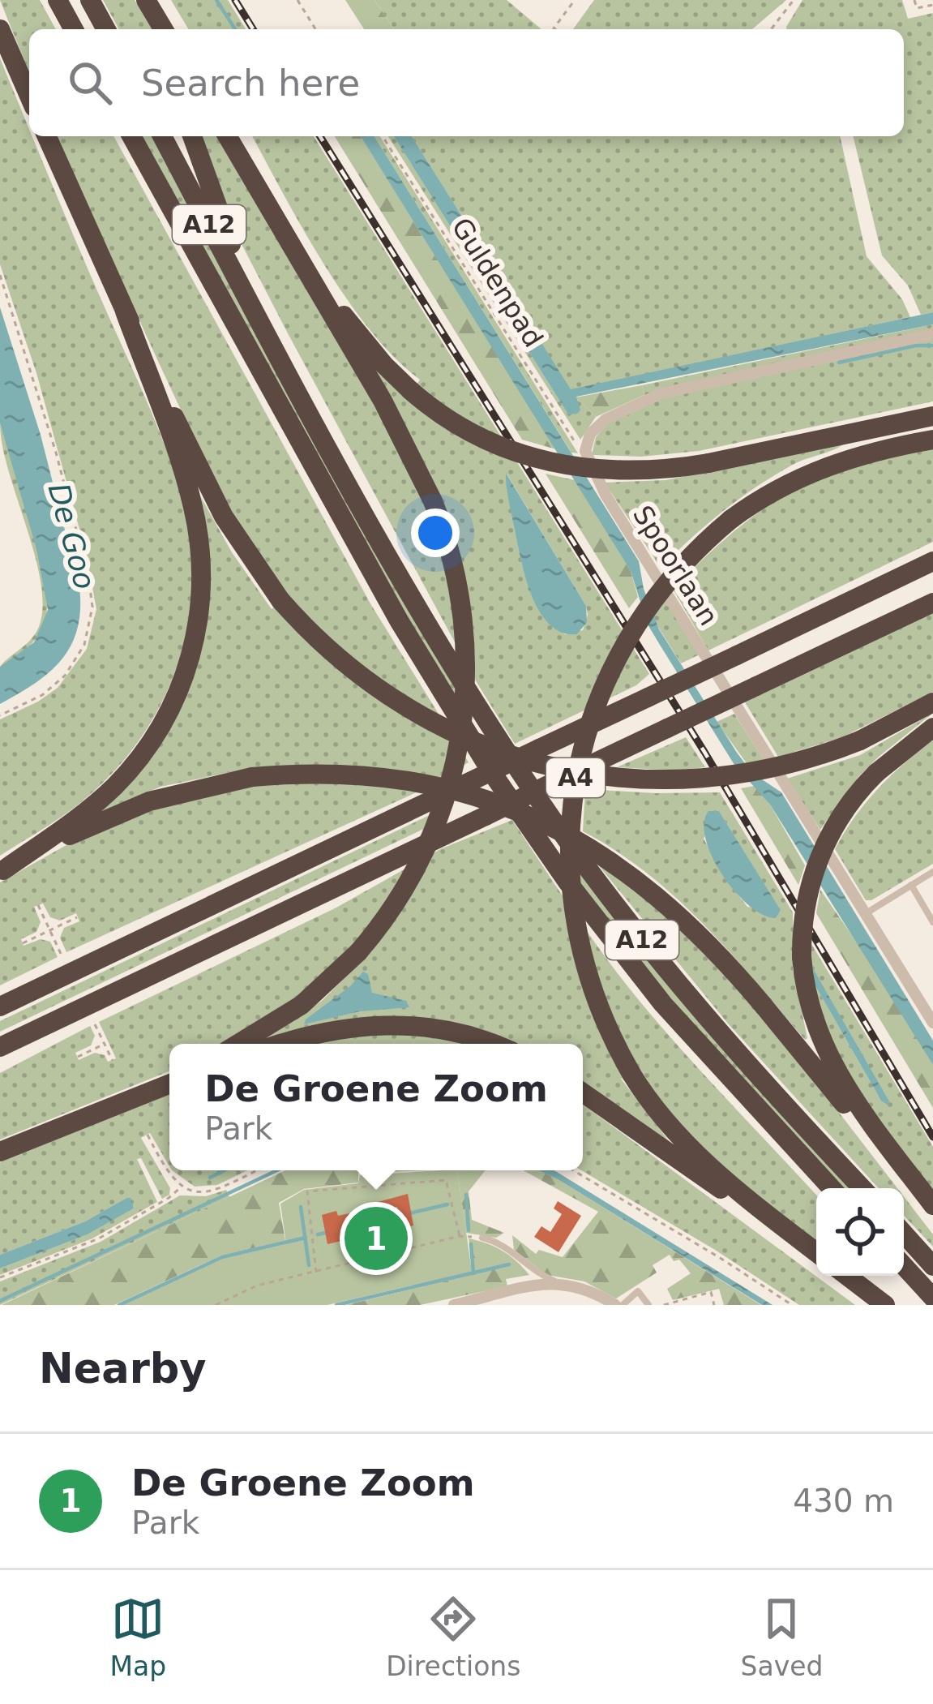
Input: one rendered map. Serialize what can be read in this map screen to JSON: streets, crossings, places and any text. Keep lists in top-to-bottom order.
{
  "streets": {
    "highway": ["A12", "A4"],
    "street": ["Spoorlaan"],
    "path": ["Guldenpad"]
  },
  "crossings": [
    ["Guldenpad", "Spoorlaan"]
  ],
  "water": ["De Goo"],
  "page": {
    "search": "Search here",
    "popup": ["De Groene Zoom", "Park"],
    "pins": "1",
    "heading": "Nearby",
    "list": [
      {
        "mark": "1",
        "name": "De Groene Zoom",
        "note": "Park",
        "value": "430 m"
      }
    ],
    "nav": ["Map", "Directions", "Saved"]
  }
}
